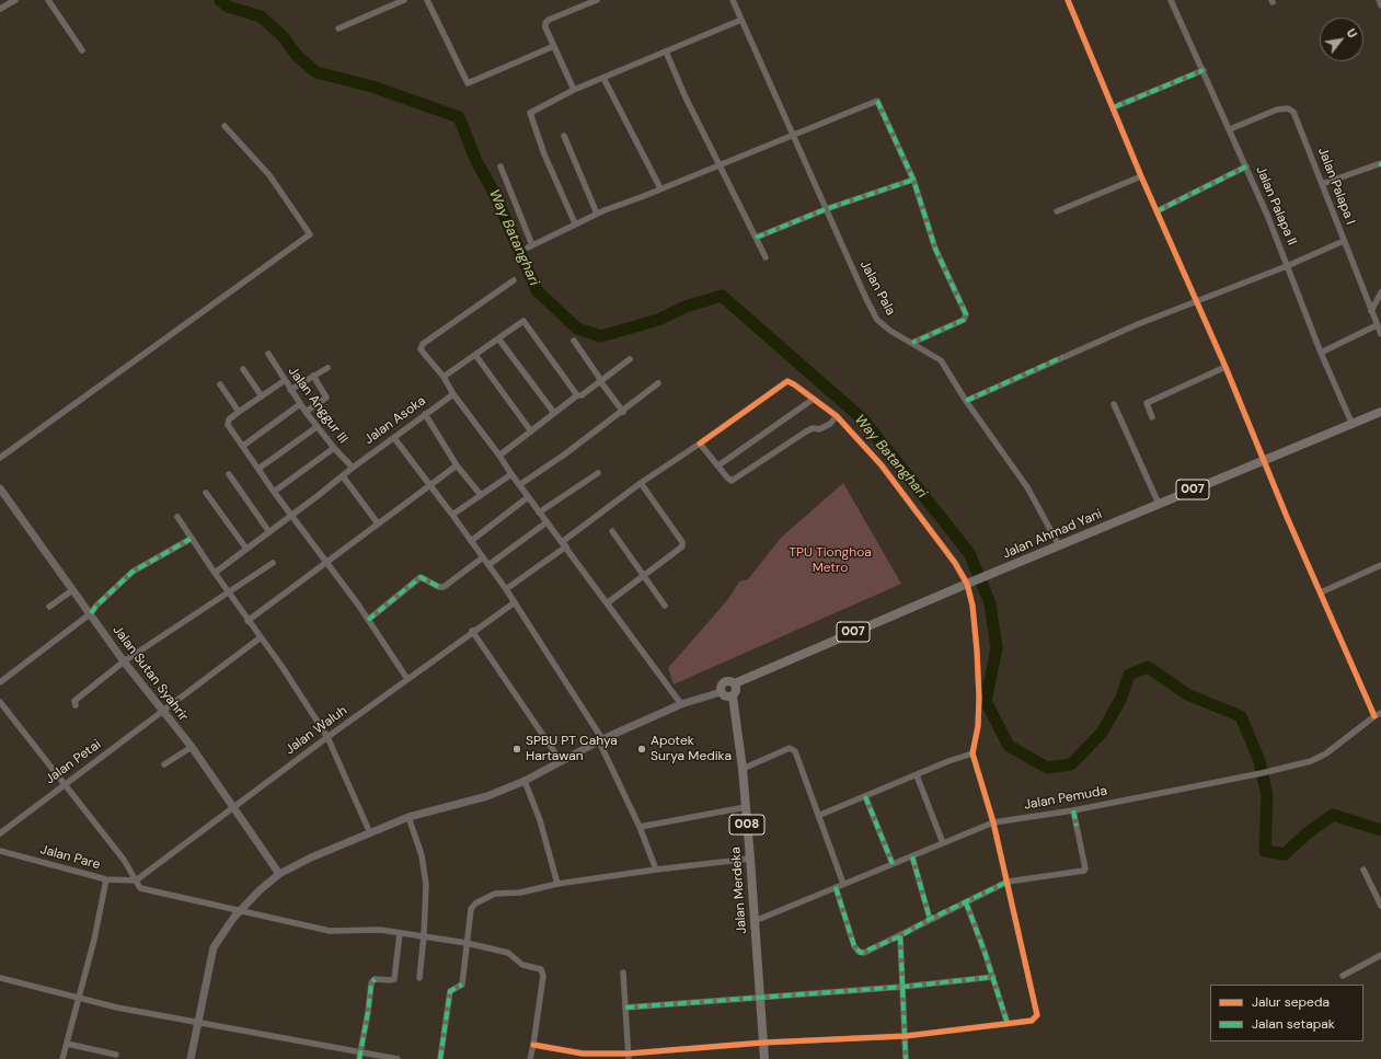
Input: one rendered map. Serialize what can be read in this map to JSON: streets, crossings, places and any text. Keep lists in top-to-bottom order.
{
  "streets": {
    "main road": [
      "007",
      "Jalan Ahmad Yani",
      "008",
      "Jalan Merdeka"
    ],
    "street": [
      "Jalan Palapa I",
      "Jalan Palapa II",
      "Jalan Pala",
      "Jalan Anggur III",
      "Jalan Asoka",
      "Jalan Sutan Syahrir",
      "Jalan Waluh",
      "Jalan Petai",
      "Jalan Pemuda",
      "Jalan Pare"
    ]
  },
  "crossings": [
    ["Jalan Palapa I", "Jalan Palapa II"],
    ["Jalan Palapa II", "Jalan Ahmad Yani"],
    ["Jalan Pala", "Jalan Ahmad Yani"],
    ["Jalan Anggur III", "Jalan Asoka"],
    ["Jalan Ahmad Yani", "008"],
    ["Jalan Ahmad Yani", "Jalan Merdeka"],
    ["Jalan Sutan Syahrir", "Jalan Waluh"],
    ["Jalan Sutan Syahrir", "Jalan Petai"],
    ["Jalan Waluh", "Jalan Pare"],
    ["Jalan Pemuda", "Jalan Merdeka"],
    ["008", "Jalan Merdeka"]
  ],
  "water": ["Way Batanghari"],
  "parks": ["TPU Tionghoa Metro"],
  "places": ["SPBU PT Cahya Hartawan", "Apotek Surya Medika"],
  "legend": ["Jalur sepeda", "Jalan setapak"],
  "north": "top right"
}
